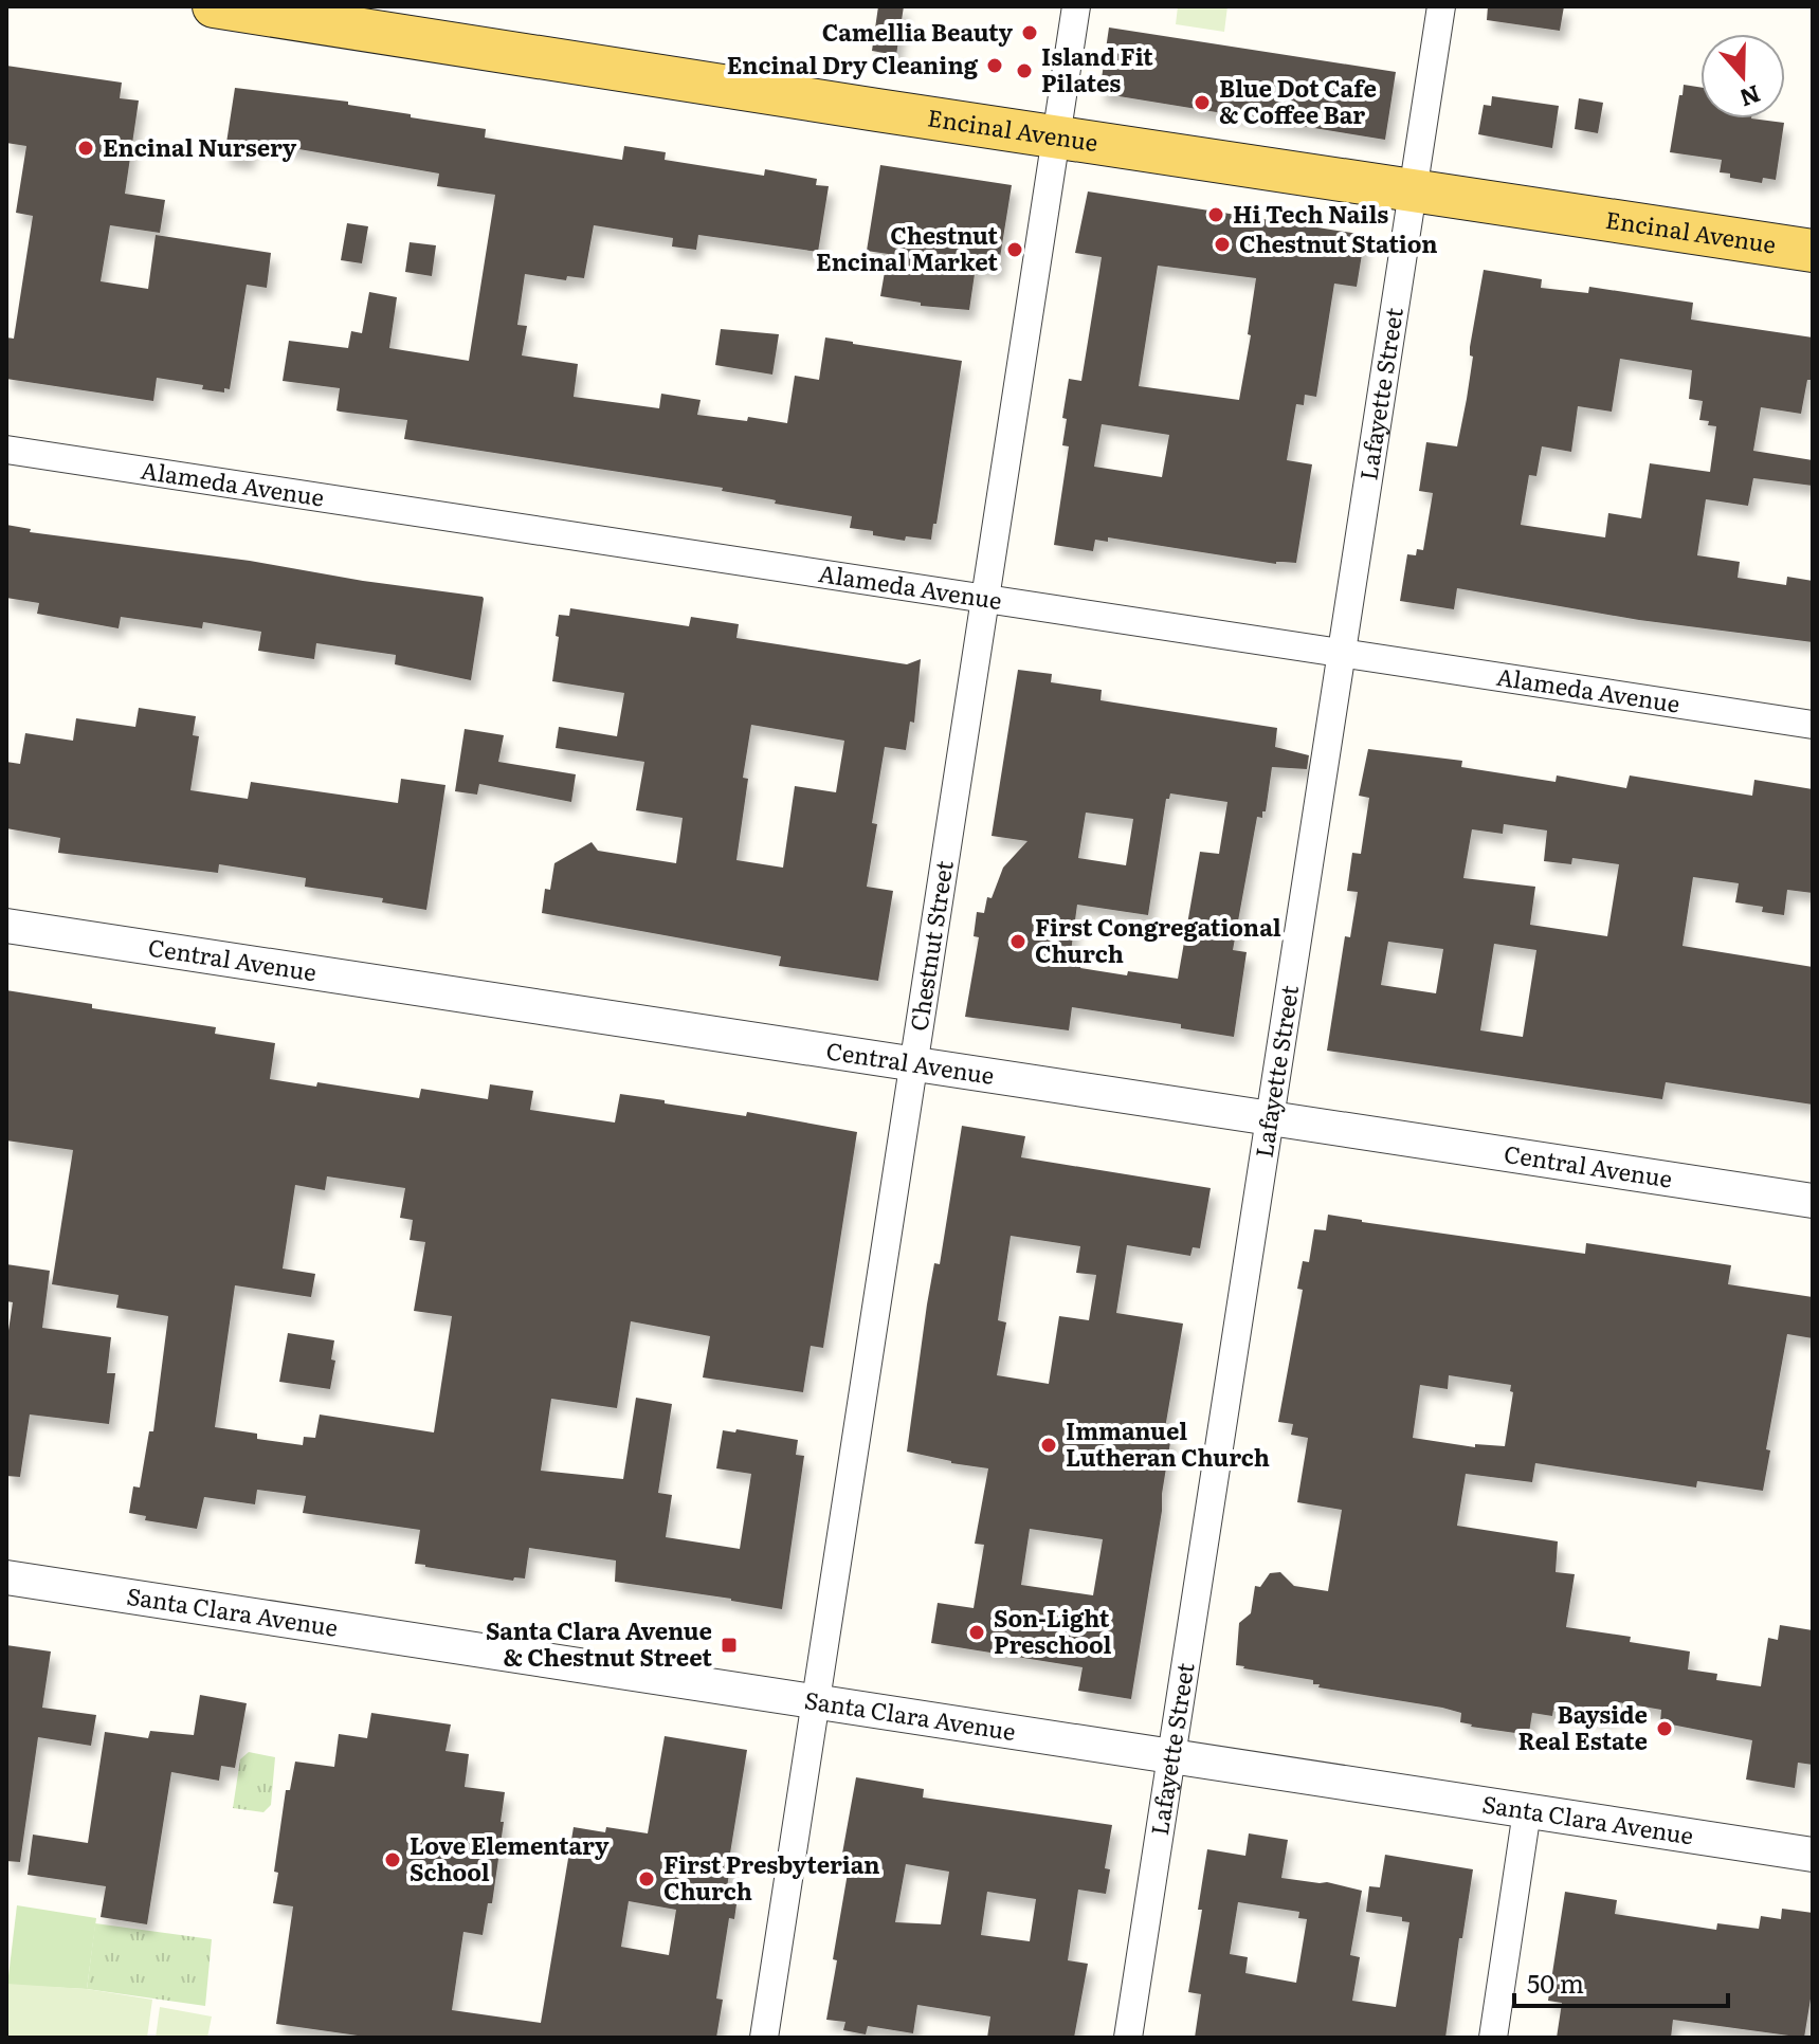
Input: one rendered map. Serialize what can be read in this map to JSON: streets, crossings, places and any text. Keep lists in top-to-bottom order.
{
  "streets": {
    "main road": ["Encinal Avenue"],
    "street": [
      "Lafayette Street",
      "Alameda Avenue",
      "Chestnut Street",
      "Central Avenue",
      "Santa Clara Avenue"
    ]
  },
  "crossings": [
    ["Encinal Avenue", "Lafayette Street"],
    ["Encinal Avenue", "Chestnut Street"],
    ["Lafayette Street", "Alameda Avenue"],
    ["Lafayette Street", "Central Avenue"],
    ["Lafayette Street", "Santa Clara Avenue"],
    ["Alameda Avenue", "Chestnut Street"],
    ["Chestnut Street", "Central Avenue"],
    ["Chestnut Street", "Santa Clara Avenue"]
  ],
  "places": {
    "other": [
      "Camellia Beauty",
      "Encinal Dry Cleaning",
      "Island Fit Pilates",
      "Blue Dot Cafe & Coffee Bar",
      "Encinal Nursery",
      "Hi Tech Nails",
      "Chestnut Station",
      "Chestnut Encinal Market",
      "First Congregational Church",
      "Immanuel Lutheran Church",
      "Son-Light Preschool",
      "Bayside Real Estate",
      "Love Elementary School",
      "First Presbyterian Church"
    ],
    "transit": ["Santa Clara Avenue & Chestnut Street"]
  },
  "scale_bar": "50 m",
  "north": "bottom"
}
